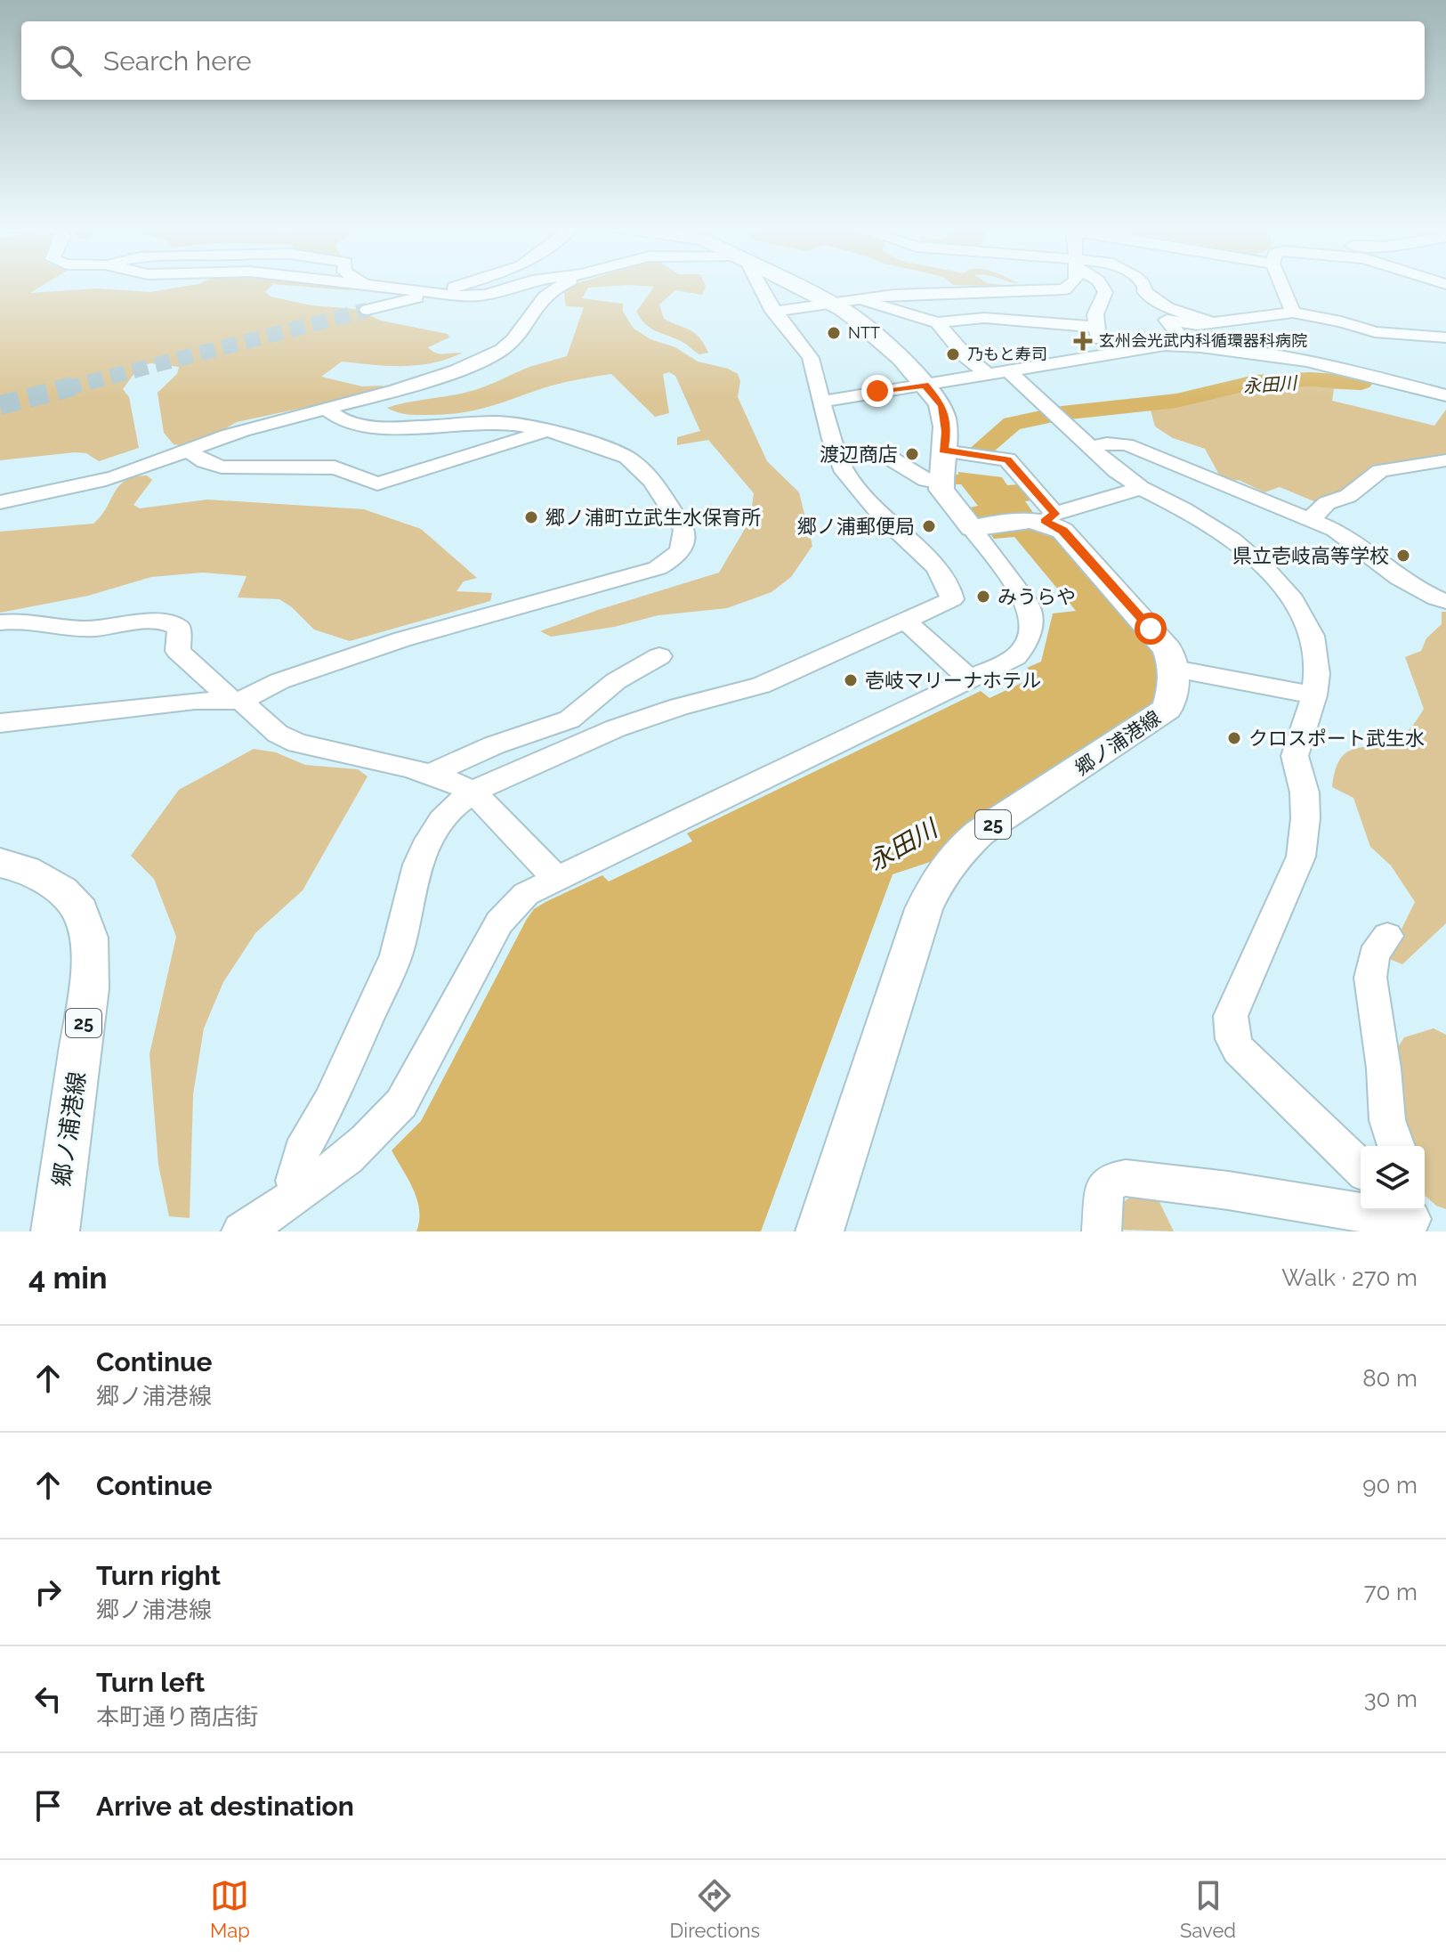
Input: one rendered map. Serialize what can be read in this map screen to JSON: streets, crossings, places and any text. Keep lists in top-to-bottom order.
{
  "streets": {
    "main road": ["郷ノ浦港線", "25"]
  },
  "water": ["永田川"],
  "places": {
    "other": [
      "NTT",
      "乃もと寿司",
      "渡辺商店",
      "郷ノ浦町立武生水保育所",
      "郷ノ浦郵便局",
      "県立壱岐高等学校",
      "みうらや",
      "壱岐マリーナホテル",
      "クロスポート武生水"
    ],
    "health": ["玄州会光武内科循環器科病院"]
  },
  "page": {
    "search": "Search here",
    "heading": ["4 min", "Walk · 270 m"],
    "list": [
      ["Continue", "郷ノ浦港線", "80 m"],
      ["Continue", "90 m"],
      ["Turn right", "郷ノ浦港線", "70 m"],
      ["Turn left", "本町通り商店街", "30 m"],
      "Arrive at destination"
    ],
    "nav": ["Map", "Directions", "Saved"]
  }
}
